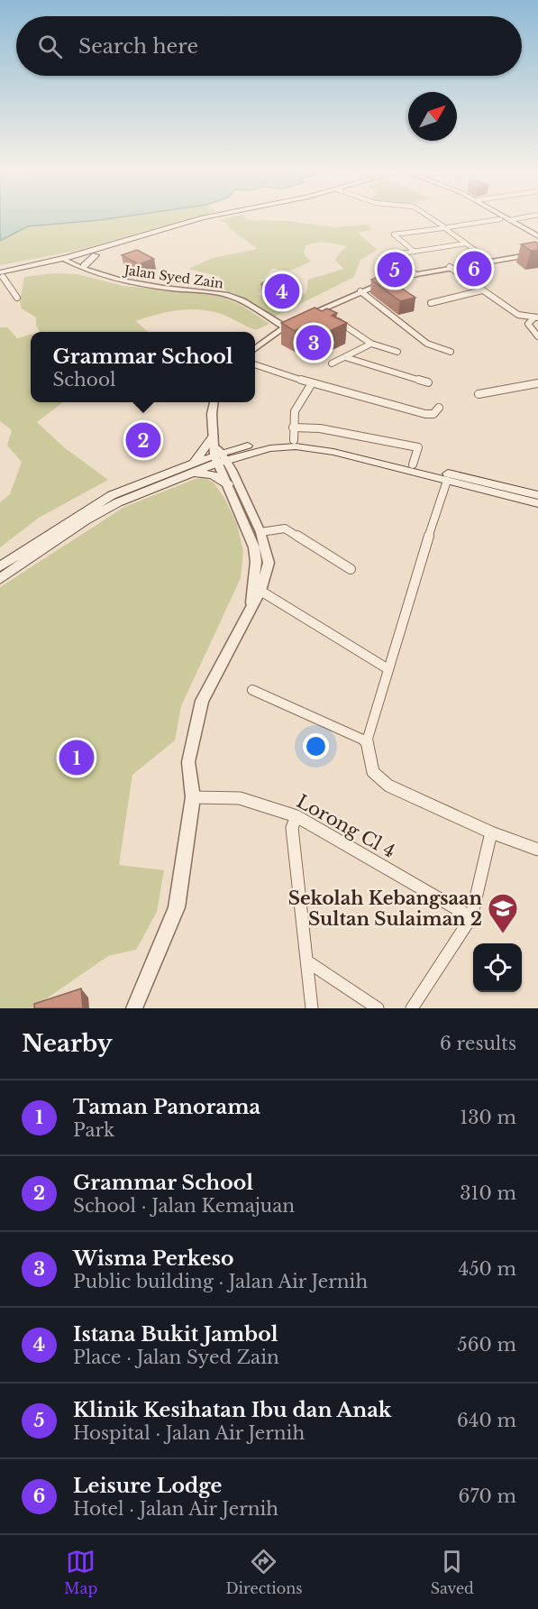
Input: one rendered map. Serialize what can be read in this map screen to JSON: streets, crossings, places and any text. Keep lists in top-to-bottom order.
{
  "streets": {
    "street": ["Jalan Syed Zain", "Lorong Cl 4"]
  },
  "places": {
    "school or university": ["Sekolah Kebangsaan Sultan Sulaiman 2"]
  },
  "north": "top right",
  "page": {
    "search": "Search here",
    "pins": [
      "6",
      "5",
      "4",
      "3",
      "2",
      "1"
    ],
    "popup": ["Grammar School", "School"],
    "heading": ["Nearby", "6 results"],
    "list": [
      {
        "mark": "1",
        "name": "Taman Panorama",
        "note": "Park",
        "value": "130 m"
      },
      {
        "mark": "2",
        "name": "Grammar School",
        "note": "School · Jalan Kemajuan",
        "value": "310 m"
      },
      {
        "mark": "3",
        "name": "Wisma Perkeso",
        "note": "Public building · Jalan Air Jernih",
        "value": "450 m"
      },
      {
        "mark": "4",
        "name": "Istana Bukit Jambol",
        "note": "Place · Jalan Syed Zain",
        "value": "560 m"
      },
      {
        "mark": "5",
        "name": "Klinik Kesihatan Ibu dan Anak",
        "note": "Hospital · Jalan Air Jernih",
        "value": "640 m"
      },
      {
        "mark": "6",
        "name": "Leisure Lodge",
        "note": "Hotel · Jalan Air Jernih",
        "value": "670 m"
      }
    ],
    "nav": ["Map", "Directions", "Saved"]
  }
}
